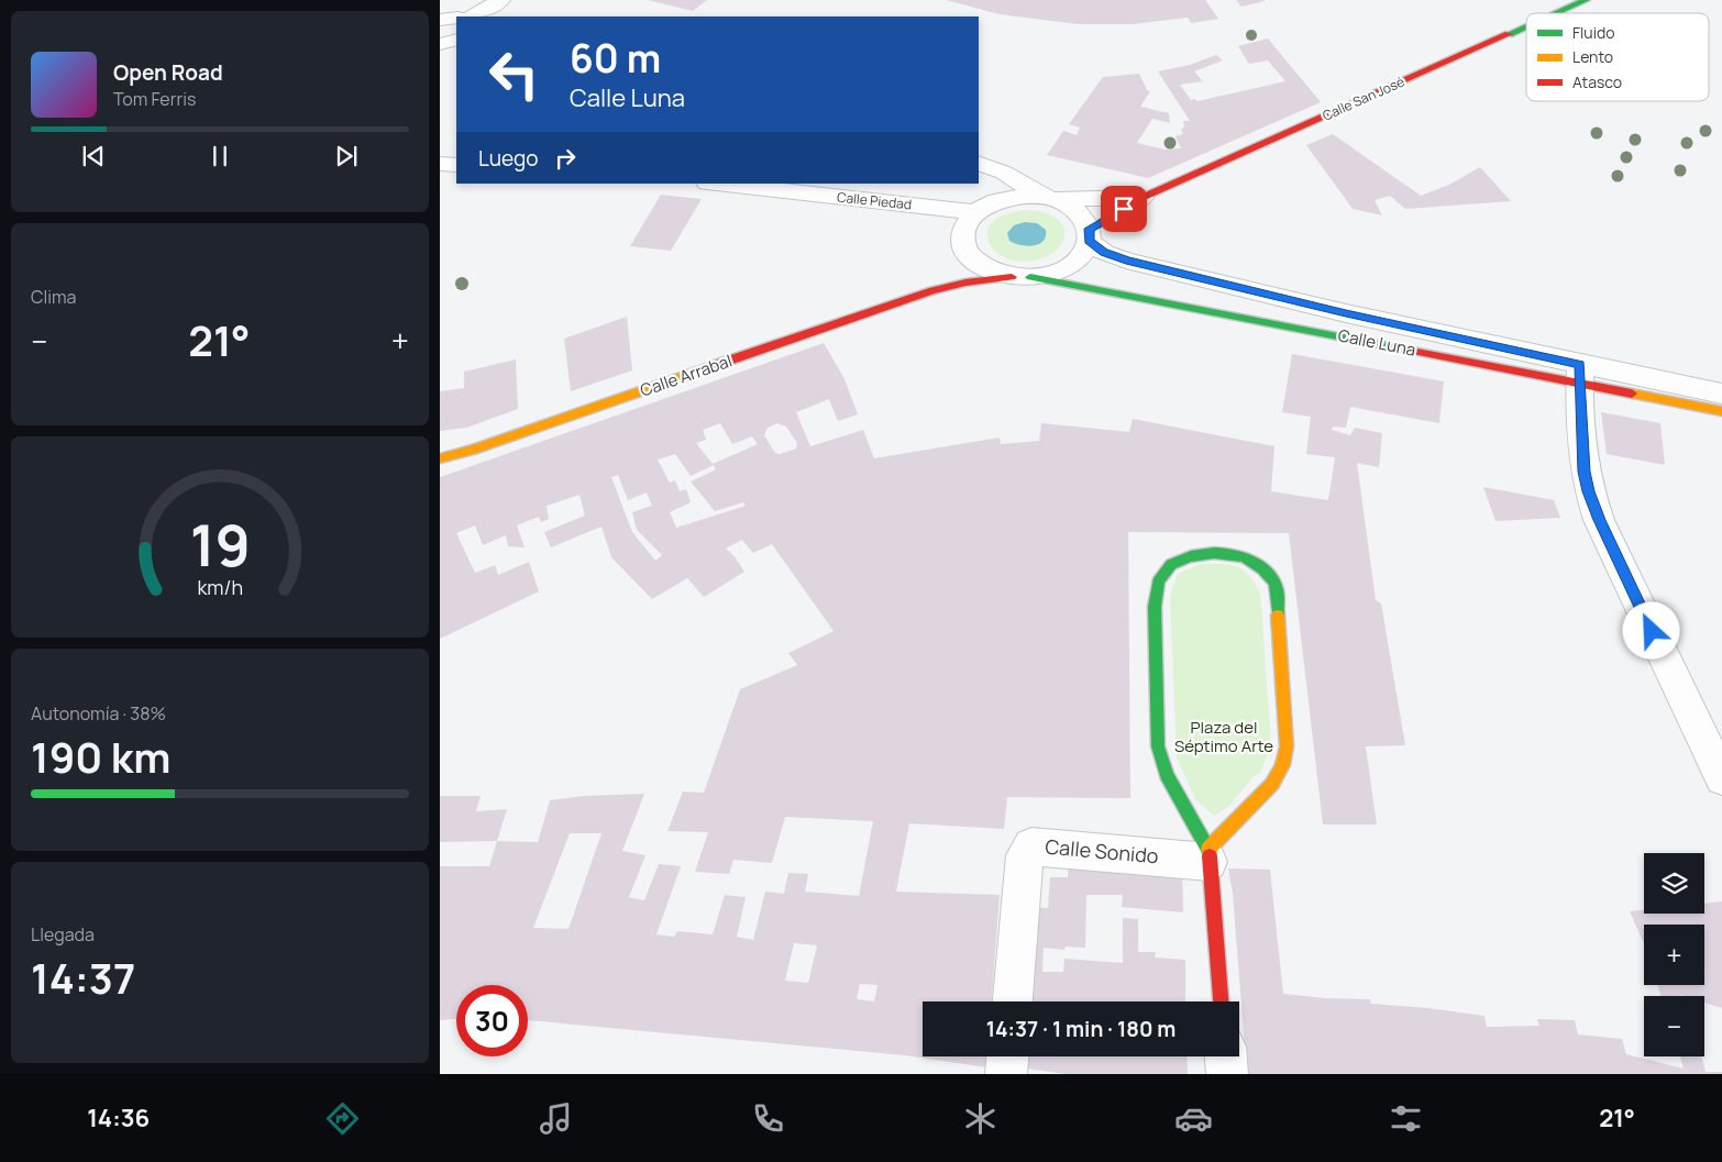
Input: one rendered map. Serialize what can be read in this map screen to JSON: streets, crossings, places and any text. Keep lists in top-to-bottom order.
{
  "streets": {
    "street": [
      "Calle San José",
      "Calle Piedad",
      "Calle Luna",
      "Calle Arrabal",
      "Calle Sonido"
    ]
  },
  "crossings": [
    ["Calle San José", "Calle Piedad"],
    ["Calle San José", "Calle Luna"],
    ["Calle San José", "Calle Arrabal"],
    ["Calle Piedad", "Calle Luna"],
    ["Calle Piedad", "Calle Arrabal"],
    ["Calle Luna", "Calle Arrabal"]
  ],
  "parks": ["Plaza del Séptimo Arte"],
  "legend": ["Fluido", "Lento", "Atasco"],
  "page": {
    "turn": ["60 m", "Calle Luna"],
    "song": ["Open Road", "Tom Ferris"],
    "then": "Luego",
    "tile": [
      "Clima",
      ["Autonomía · 38%", "190 km"],
      ["Llegada", "14:37"]
    ],
    "heat": ["−", "21°", "+"],
    "map_buttons": ["+", "−"],
    "limit": "30",
    "trip": "14:37 · 1 min · 180 m",
    "tabs": ["14:36", "21°"],
    "gauge": ["19", "km/h"]
  }
}
